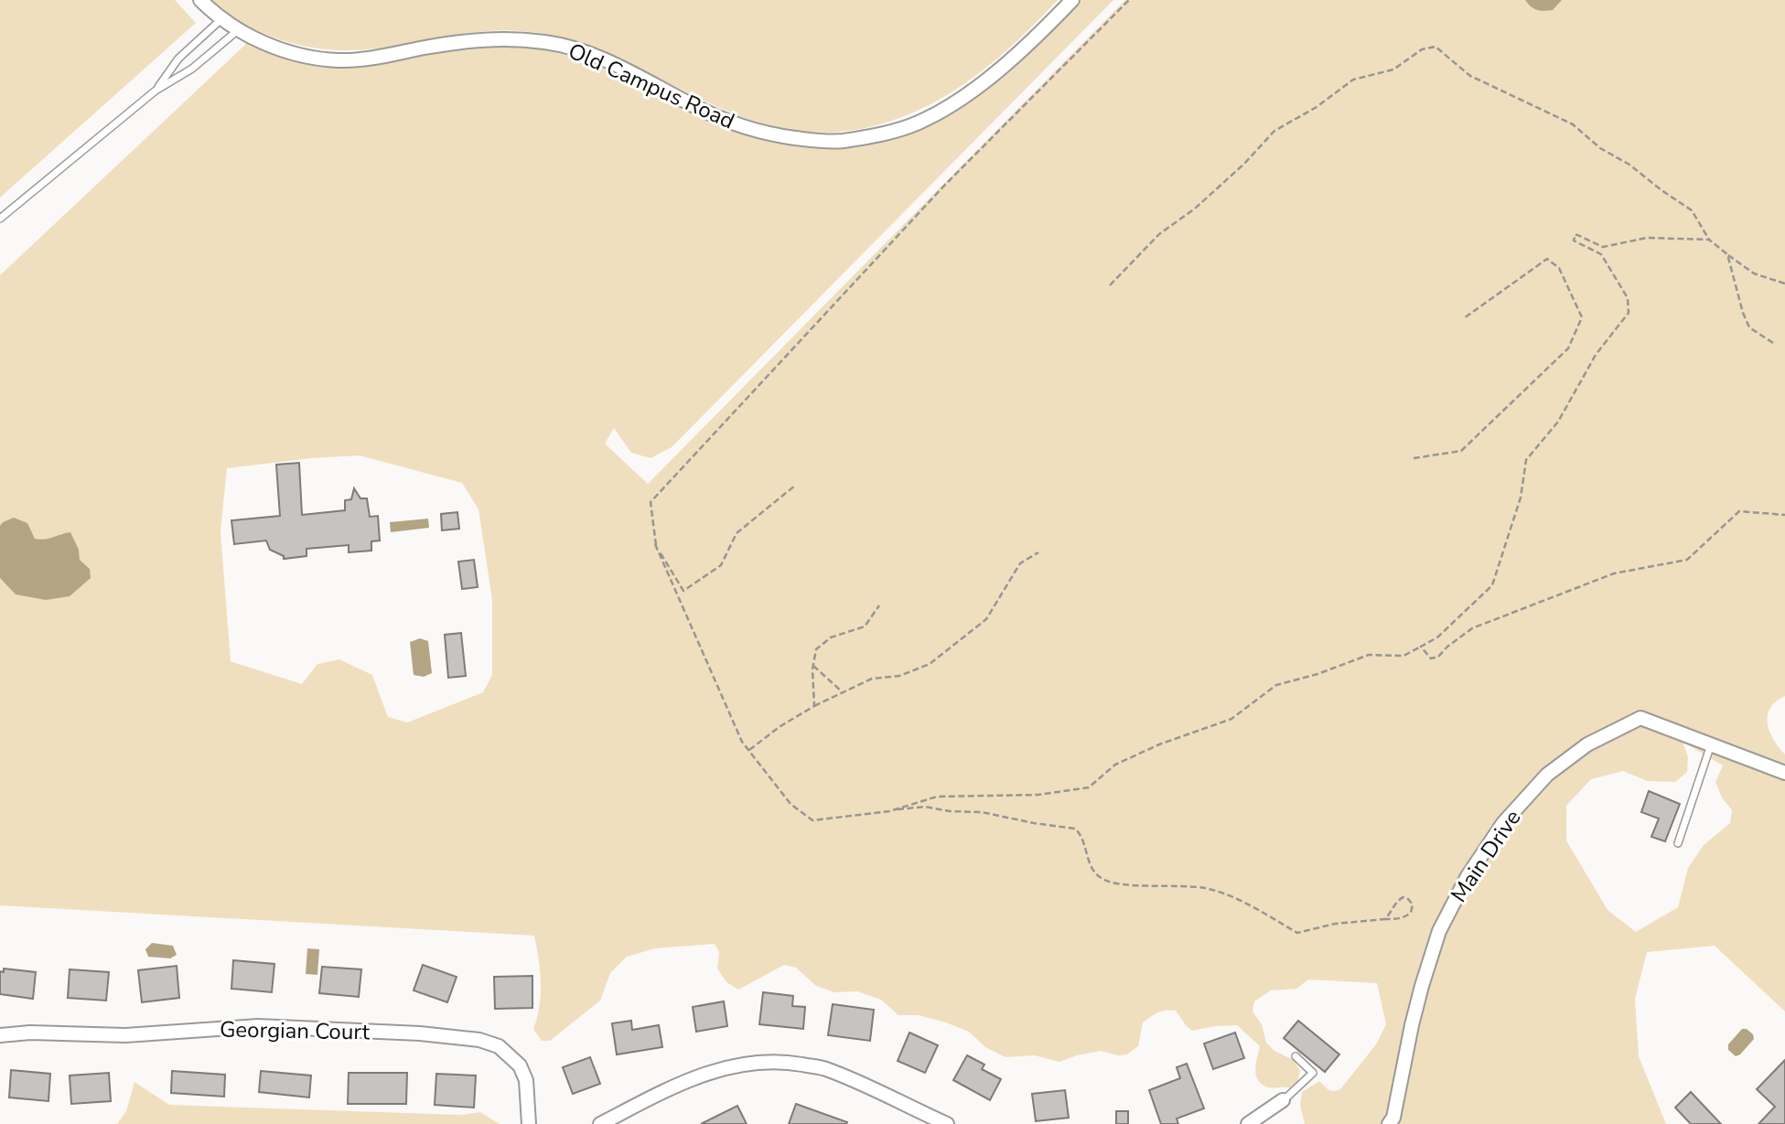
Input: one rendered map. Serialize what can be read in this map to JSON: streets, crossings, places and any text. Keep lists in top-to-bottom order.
{
  "streets": {
    "street": ["Old Campus Road", "Main Drive", "Georgian Court"]
  }
}
